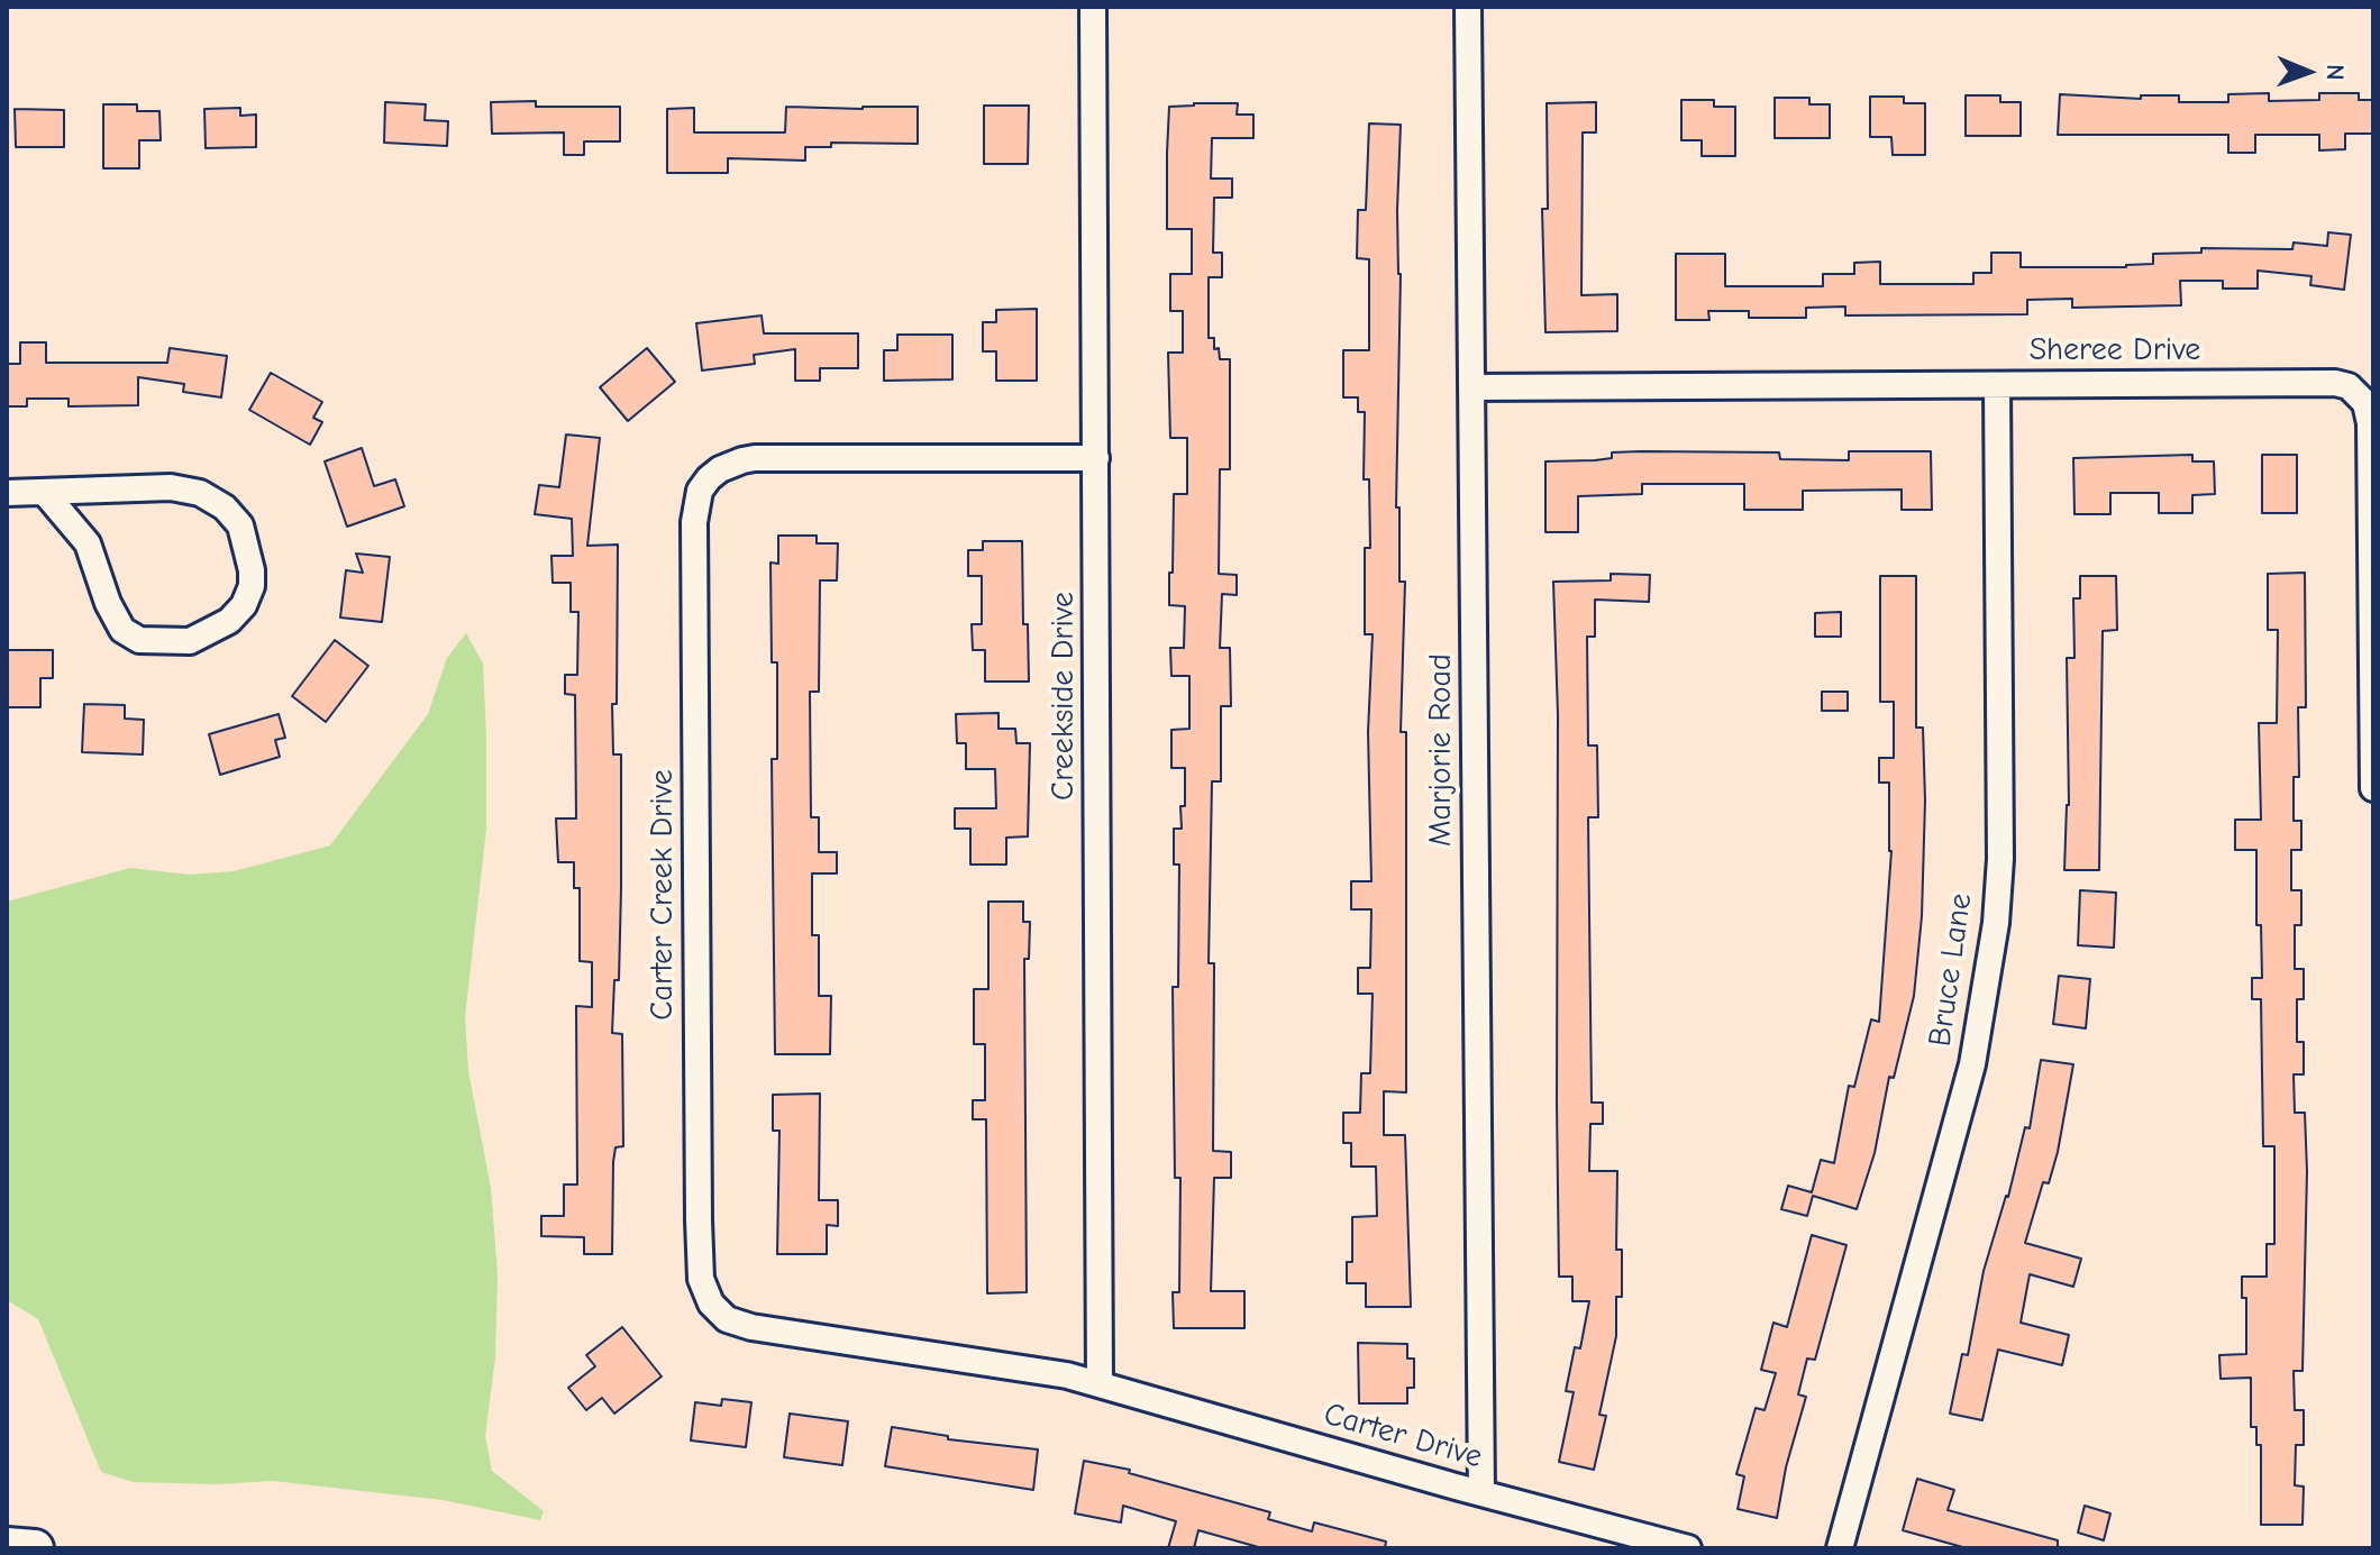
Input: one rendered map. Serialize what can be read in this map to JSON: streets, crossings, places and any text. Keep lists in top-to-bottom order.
{
  "streets": {
    "street": [
      "Sheree Drive",
      "Creekside Drive",
      "Marjorie Road",
      "Carter Creek Drive",
      "Bruce Lane",
      "Carter Drive"
    ]
  },
  "crossings": [
    ["Sheree Drive", "Marjorie Road"],
    ["Sheree Drive", "Bruce Lane"],
    ["Creekside Drive", "Carter Creek Drive"],
    ["Creekside Drive", "Carter Drive"],
    ["Marjorie Road", "Carter Drive"],
    ["Carter Creek Drive", "Carter Drive"]
  ],
  "north": "right"
}
